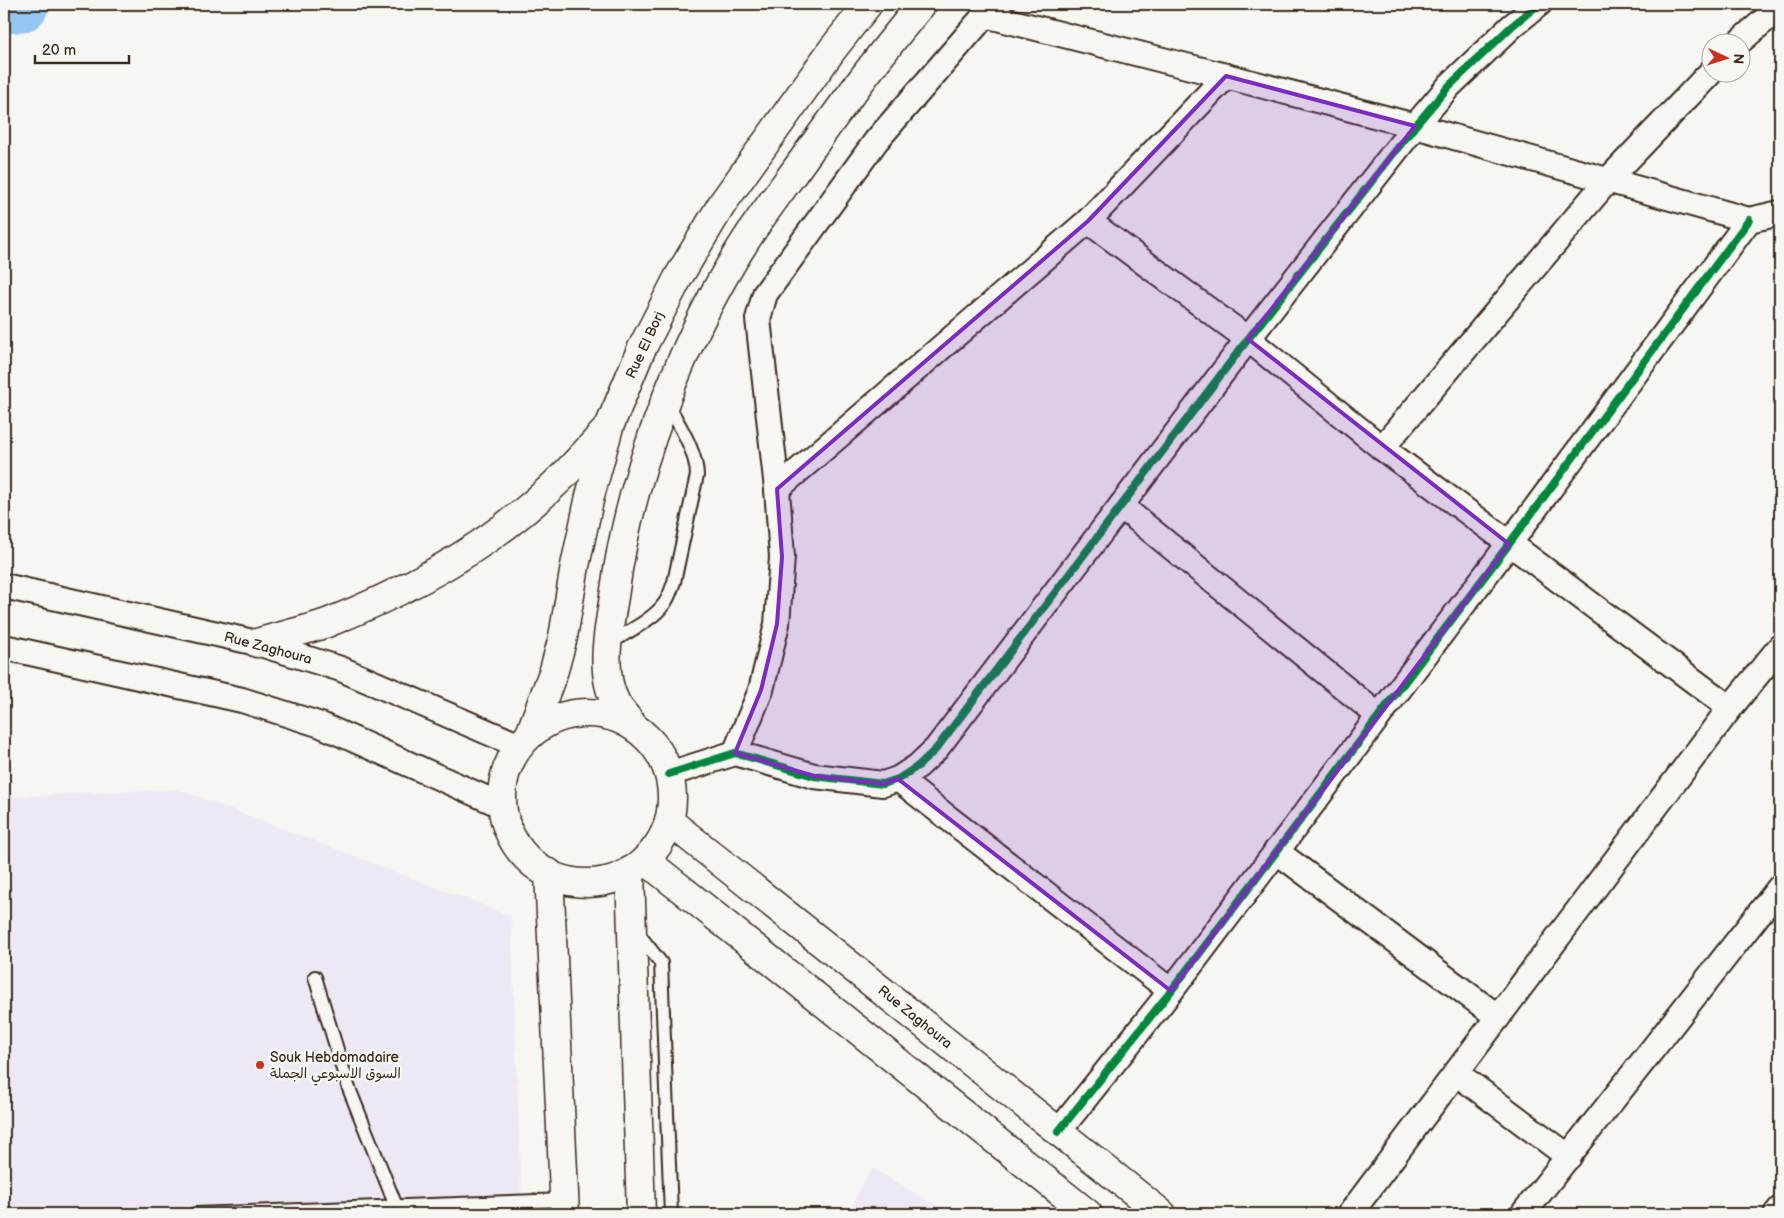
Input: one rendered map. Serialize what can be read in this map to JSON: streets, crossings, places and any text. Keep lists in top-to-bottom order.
{
  "streets": {
    "main road": ["Rue El Borj", "Rue Zaghoura"]
  },
  "crossings": [
    ["Rue El Borj", "Rue Zaghoura"]
  ],
  "places": ["Souk Hebdomadaire السوق الاسبوعي الجملة"],
  "scale_bar": "20 m",
  "north": "right"
}
